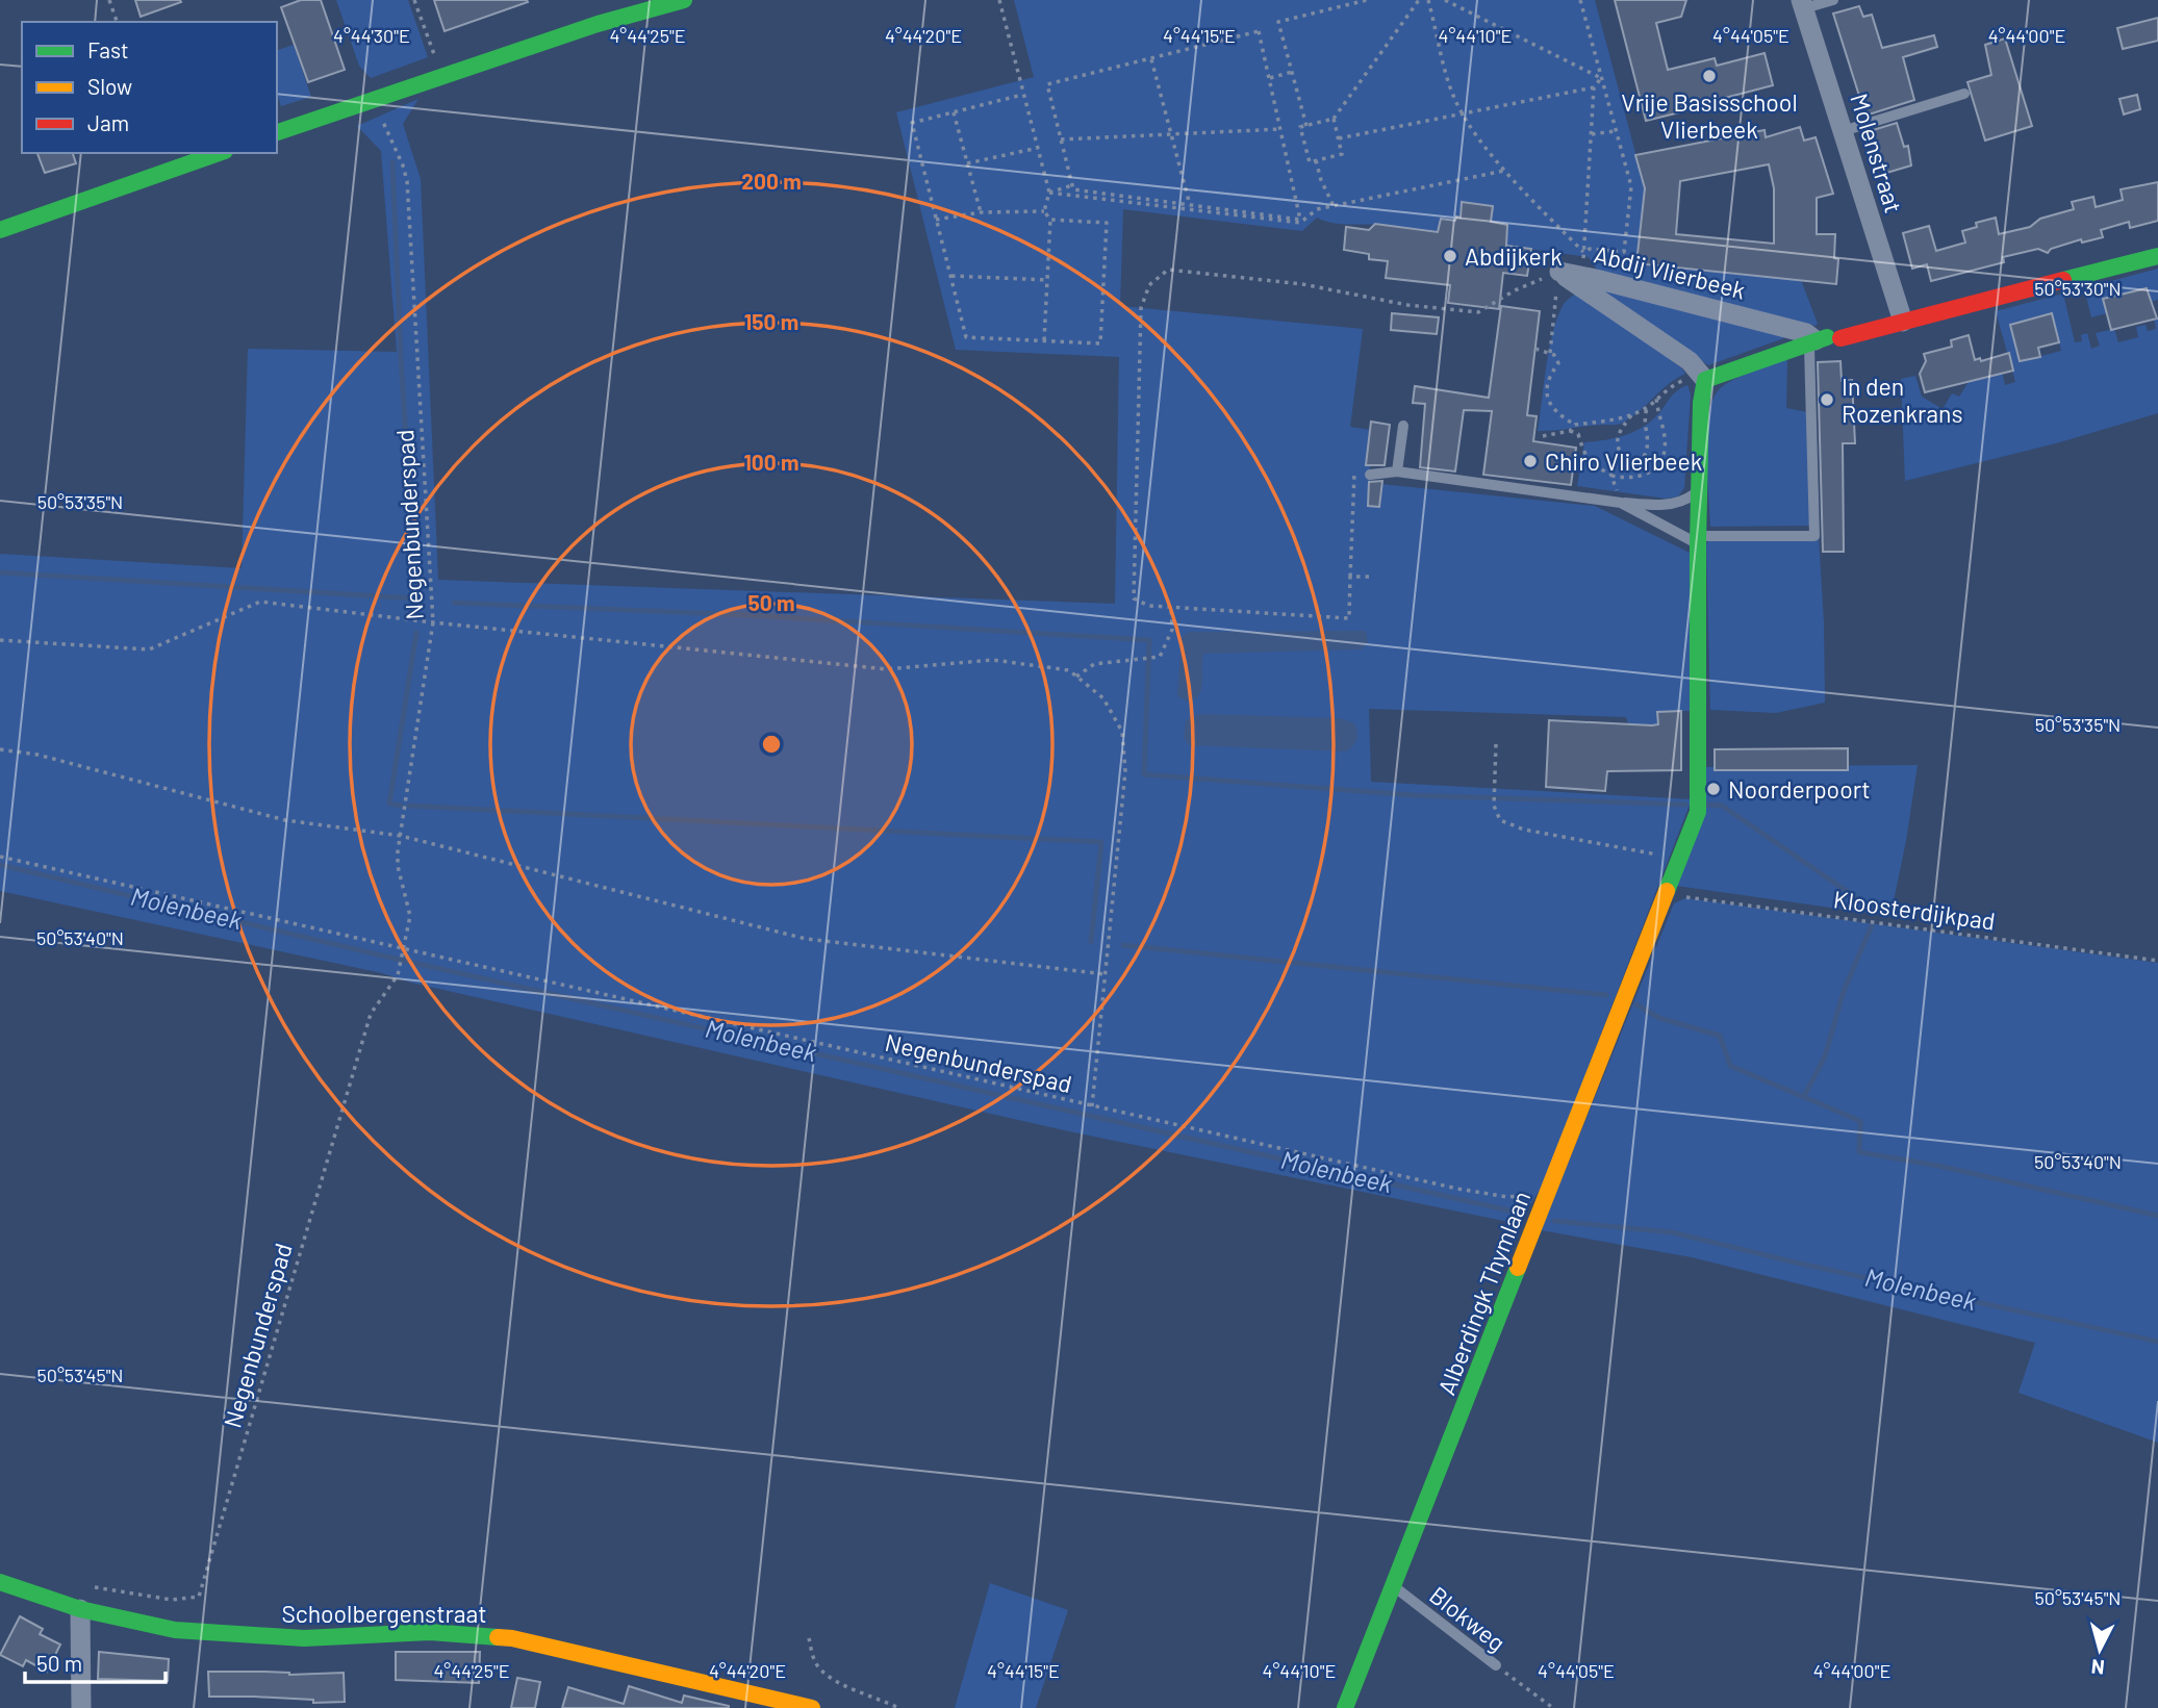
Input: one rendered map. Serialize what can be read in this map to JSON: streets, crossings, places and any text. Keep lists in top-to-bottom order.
{
  "streets": {
    "street": [
      "Molenstraat",
      "Abdij Vlierbeek",
      "Alberdingk Thymlaan",
      "Schoolbergenstraat"
    ],
    "lane": ["Blokweg"],
    "path": ["Negenbunderspad", "Kloosterdijkpad"]
  },
  "crossings": [
    ["Negenbunderspad", "Alberdingk Thymlaan"],
    ["Kloosterdijkpad", "Alberdingk Thymlaan"],
    ["Alberdingk Thymlaan", "Blokweg"]
  ],
  "water": ["Molenbeek"],
  "places": [
    "Vrije Basisschool Vlierbeek",
    "Abdijkerk",
    "In den Rozenkrans",
    "Chiro Vlierbeek",
    "Noorderpoort"
  ],
  "legend": ["Fast", "Slow", "Jam"],
  "scale_bar": "50 m",
  "north": "bottom",
  "coordinates": [
    "4°44'30\"E",
    "4°44'25\"E",
    "4°44'20\"E",
    "4°44'15\"E",
    "4°44'10\"E",
    "4°44'05\"E",
    "4°44'00\"E",
    "50°53'30\"N",
    "50°53'35\"N",
    "50°53'40\"N",
    "50°53'45\"N"
  ],
  "rings": [
    "200 m",
    "150 m",
    "100 m",
    "50 m"
  ]
}
